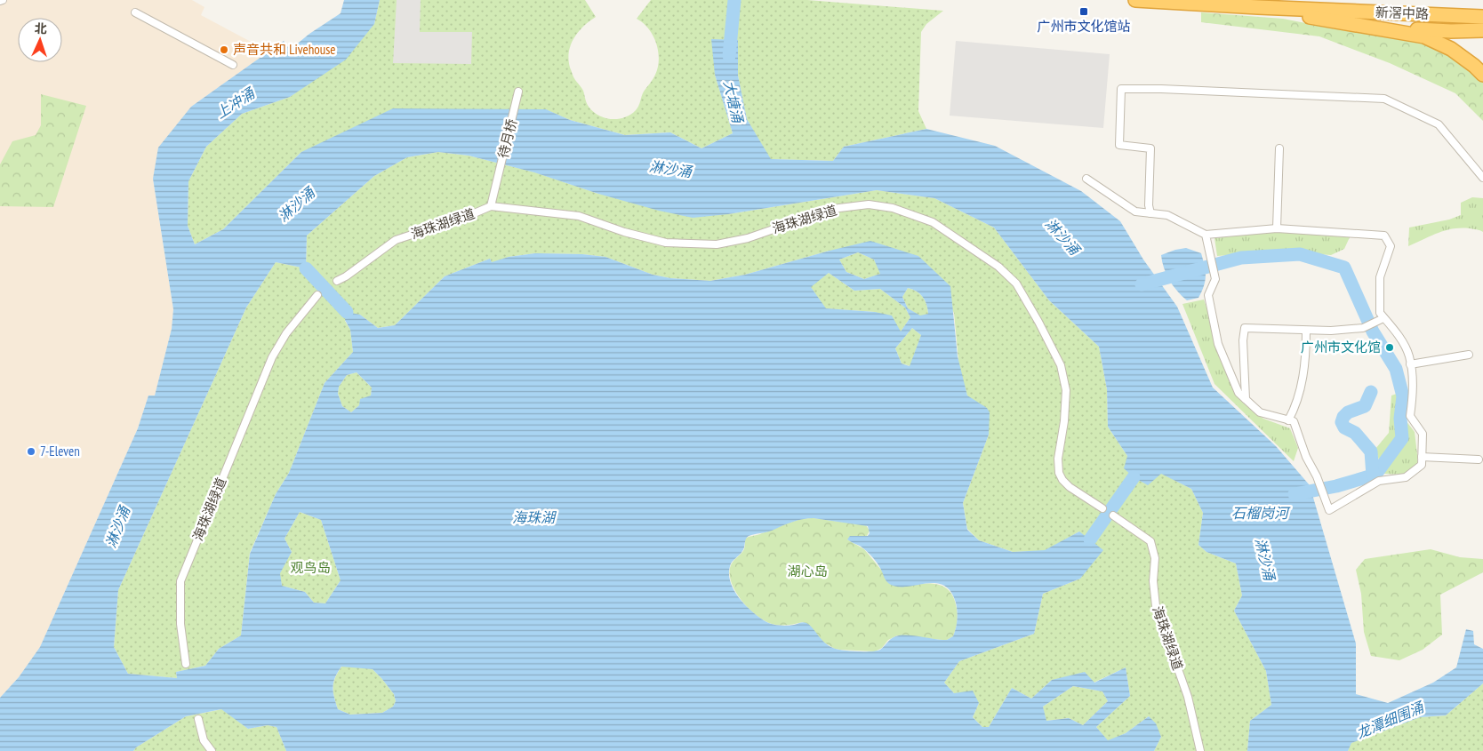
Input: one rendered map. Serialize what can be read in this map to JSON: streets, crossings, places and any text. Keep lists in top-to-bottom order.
{
  "streets": {
    "highway": ["新滘中路"],
    "street": ["待月桥", "海珠湖绿道"]
  },
  "crossings": [
    ["待月桥", "海珠湖绿道"]
  ],
  "water": [
    "大塘涌",
    "上冲涌",
    "淋沙涌",
    "石榴岗河",
    "海珠湖",
    "龙潭细围涌"
  ],
  "parks": ["观鸟岛", "湖心岛"],
  "places": {
    "transit": ["广州市文化馆站"],
    "other": ["声音共和 Livehouse", "广州市文化馆", "7-Eleven"]
  },
  "north": "top"
}
